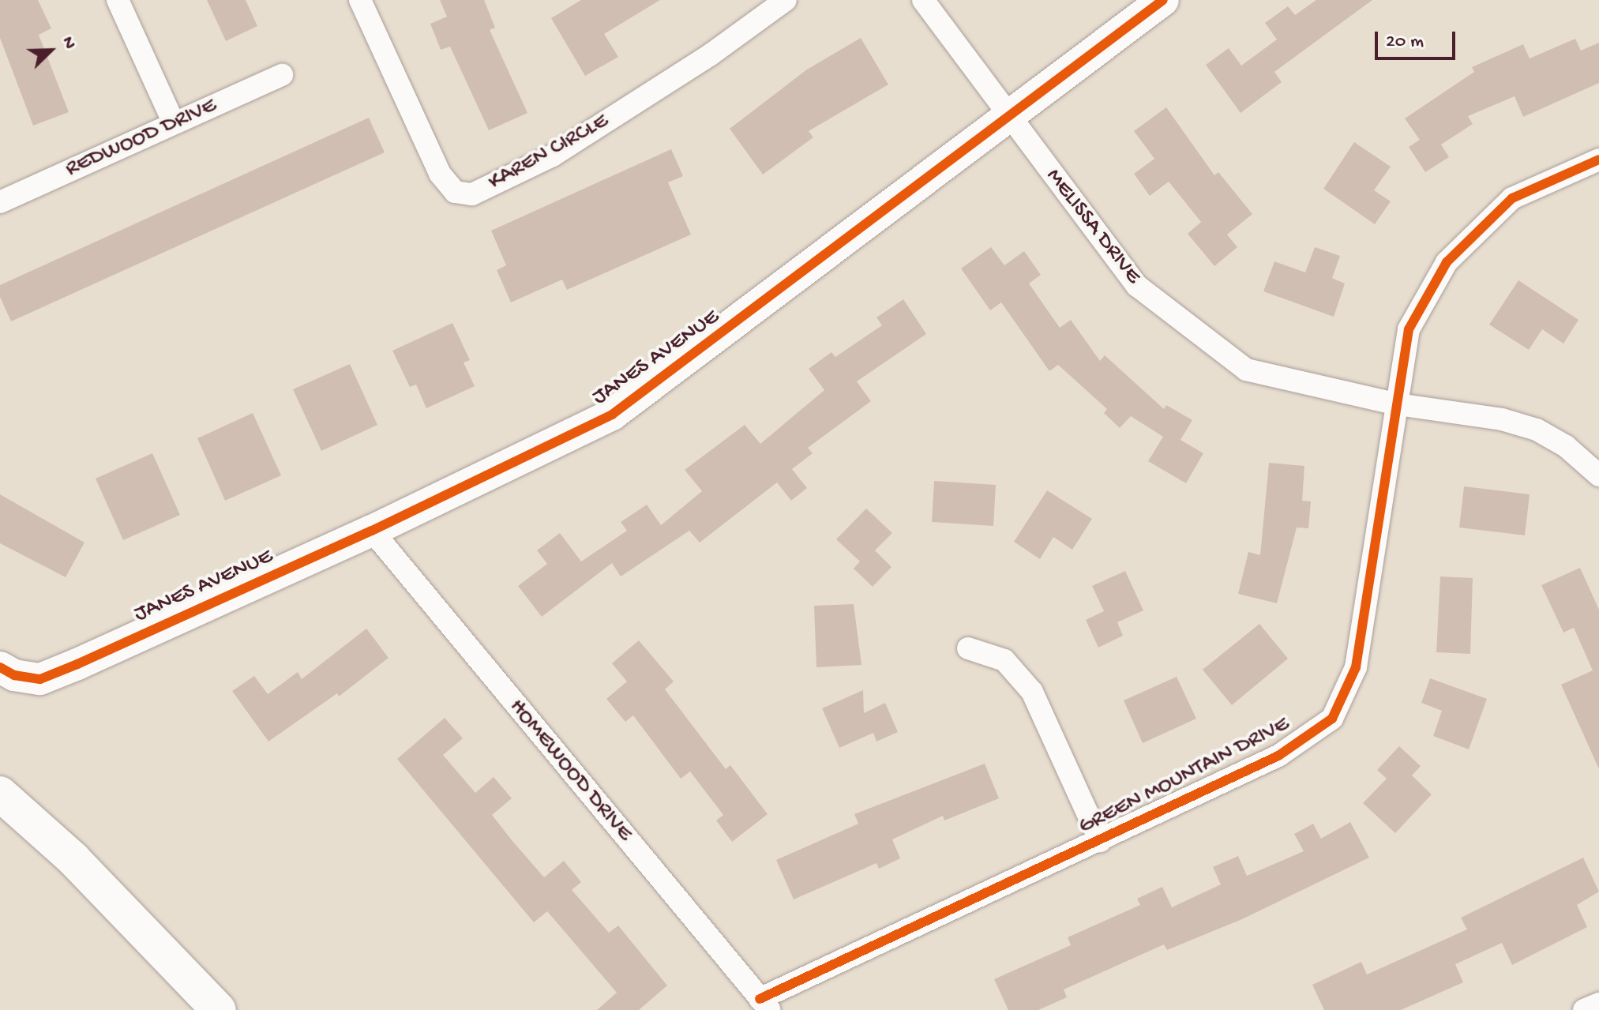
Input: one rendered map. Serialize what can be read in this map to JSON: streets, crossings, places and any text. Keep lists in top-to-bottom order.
{
  "streets": {
    "street": [
      "REDWOOD DRIVE",
      "KAREN CIRCLE",
      "MELISSA DRIVE",
      "JANES AVENUE",
      "HOMEWOOD DRIVE",
      "GREEN MOUNTAIN DRIVE"
    ]
  },
  "crossings": [
    ["MELISSA DRIVE", "JANES AVENUE"],
    ["MELISSA DRIVE", "GREEN MOUNTAIN DRIVE"],
    ["JANES AVENUE", "HOMEWOOD DRIVE"],
    ["HOMEWOOD DRIVE", "GREEN MOUNTAIN DRIVE"]
  ],
  "scale_bar": "20 m",
  "north": "top right"
}
